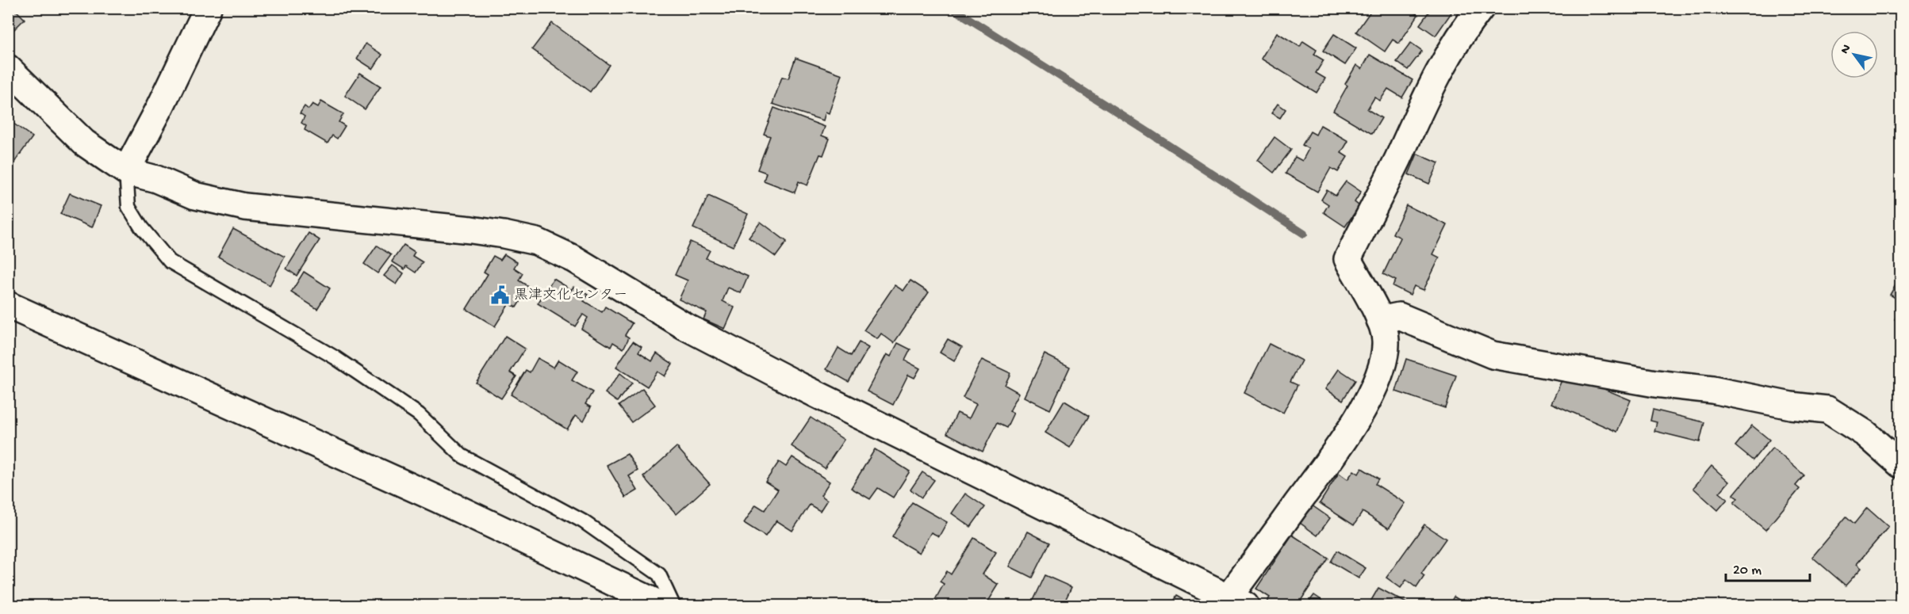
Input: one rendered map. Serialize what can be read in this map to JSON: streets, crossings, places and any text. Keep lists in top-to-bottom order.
{
  "places": {
    "public building": ["黒津文化センター"]
  },
  "scale_bar": "20 m",
  "north": "top left"
}
